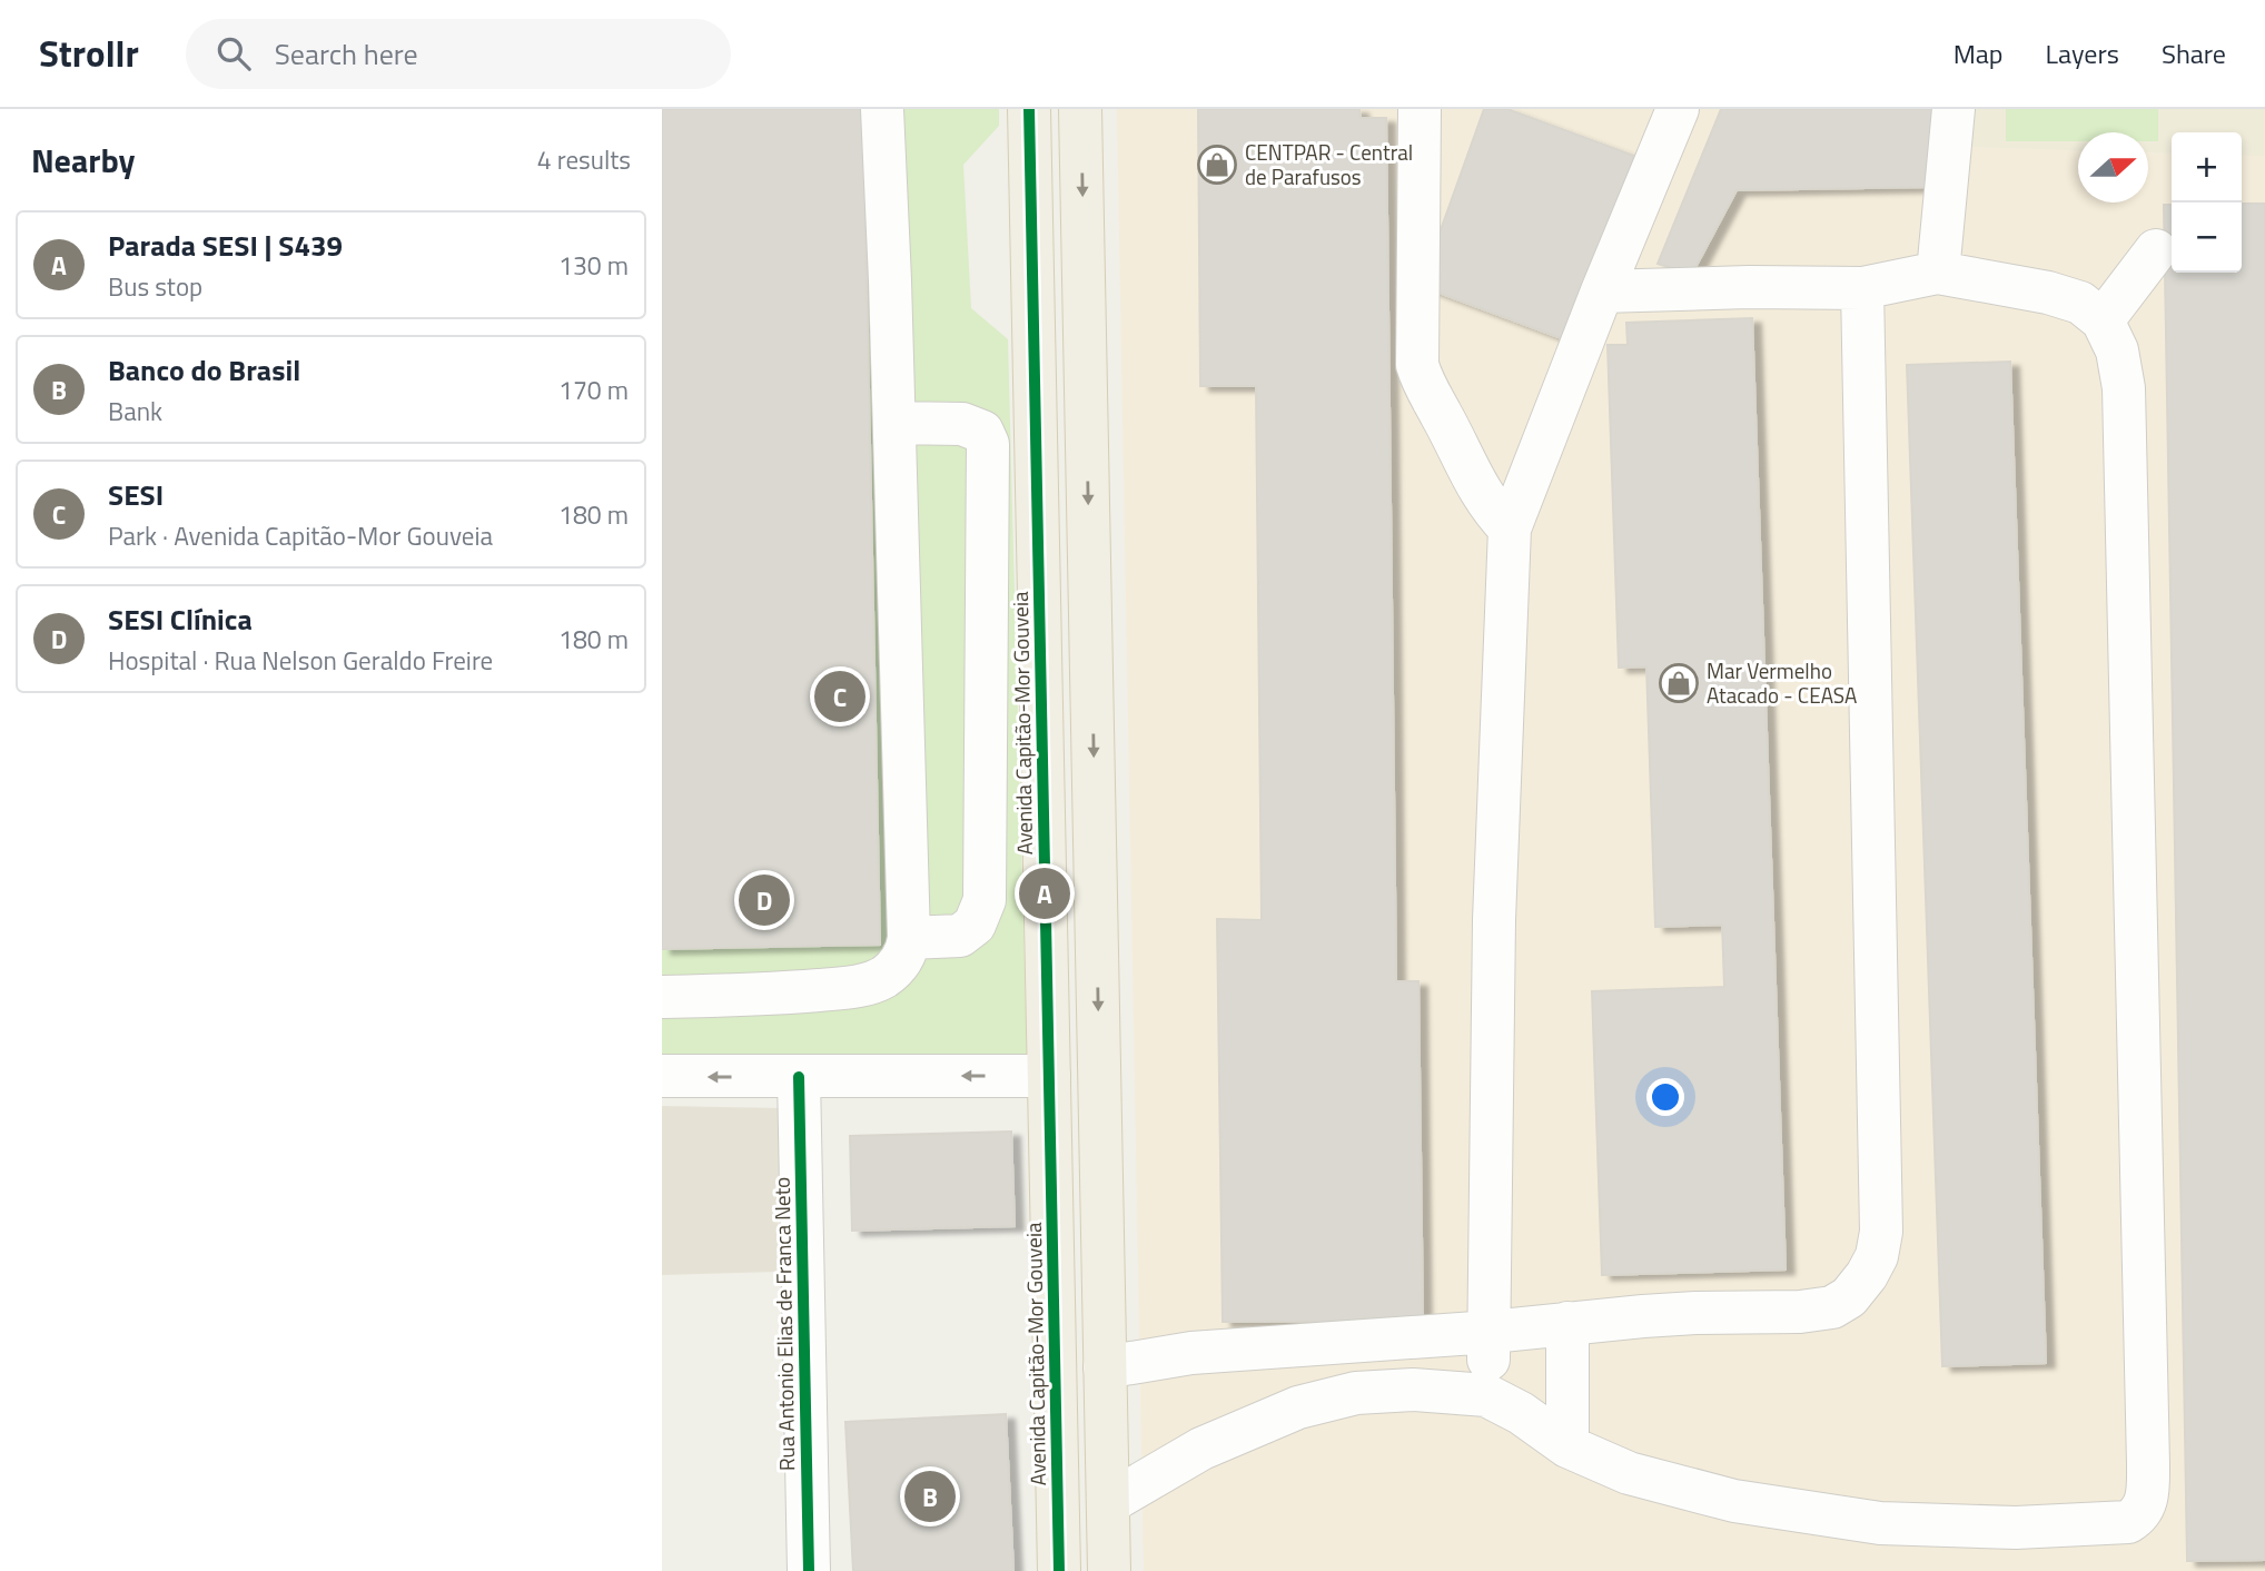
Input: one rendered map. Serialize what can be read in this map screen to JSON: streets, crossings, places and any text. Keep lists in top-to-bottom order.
{
  "streets": {
    "main road": ["Avenida Capitão-Mor Gouveia"],
    "street": ["Rua Antonio Elias de Franca Neto"]
  },
  "places": {
    "shop": ["CENTPAR - Central de Parafusos", "Mar Vermelho Atacado - CEASA"]
  },
  "north": "right",
  "page": {
    "header": "Strollr",
    "search": "Search here",
    "nav": ["Map", "Layers", "Share"],
    "heading": ["Nearby", "4 results"],
    "map_buttons": ["+", "−"],
    "list": [
      {
        "mark": "A",
        "name": "Parada SESI | S439",
        "note": "Bus stop",
        "value": "130 m"
      },
      {
        "mark": "B",
        "name": "Banco do Brasil",
        "note": "Bank",
        "value": "170 m"
      },
      {
        "mark": "C",
        "name": "SESI",
        "note": "Park · Avenida Capitão-Mor Gouveia",
        "value": "180 m"
      },
      {
        "mark": "D",
        "name": "SESI Clínica",
        "note": "Hospital · Rua Nelson Geraldo Freire",
        "value": "180 m"
      }
    ],
    "pins": [
      "C",
      "A",
      "D",
      "B"
    ]
  }
}
